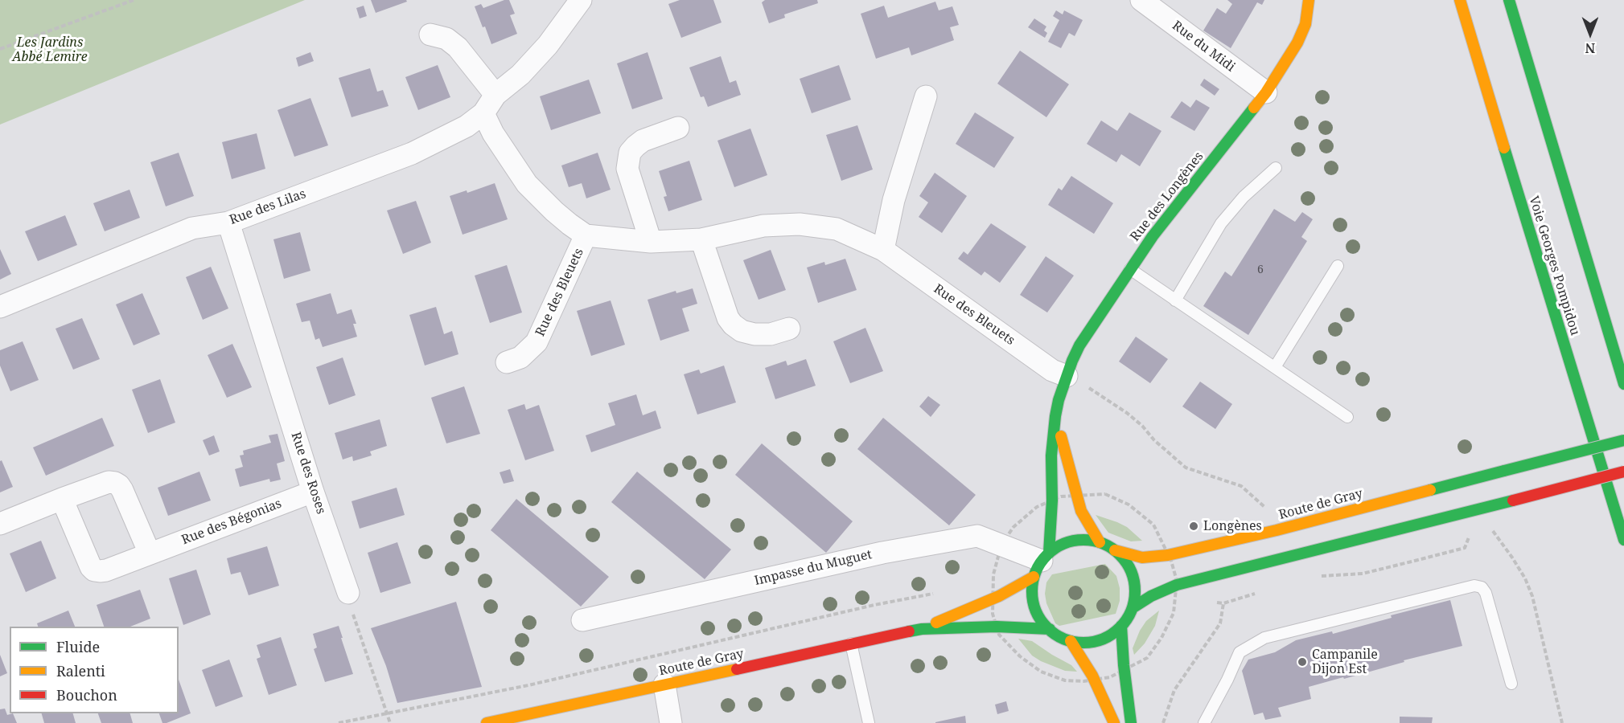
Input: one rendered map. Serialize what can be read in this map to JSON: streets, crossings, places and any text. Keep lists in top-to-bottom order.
{
  "streets": {
    "main road": ["Rue des Longènes", "Voie Georges Pompidou", "Route de Gray"],
    "street": [
      "Rue du Midi",
      "Rue des Lilas",
      "Rue des Bleuets",
      "Rue des Roses",
      "Rue des Bégonias",
      "Impasse du Muguet"
    ]
  },
  "crossings": [
    ["Rue du Midi", "Rue des Longènes"],
    ["Rue des Longènes", "Rue des Bleuets"],
    ["Rue des Longènes", "Route de Gray"],
    ["Rue des Longènes", "Impasse du Muguet"],
    ["Rue des Lilas", "Rue des Bleuets"],
    ["Rue des Lilas", "Rue des Roses"],
    ["Rue des Roses", "Rue des Bégonias"],
    ["Route de Gray", "Impasse du Muguet"]
  ],
  "parks": ["Les Jardins Abbé Lemire"],
  "places": ["Longènes", "Campanile Dijon Est"],
  "house_numbers": ["6"],
  "legend": ["Fluide", "Ralenti", "Bouchon"],
  "north": "bottom"
}
